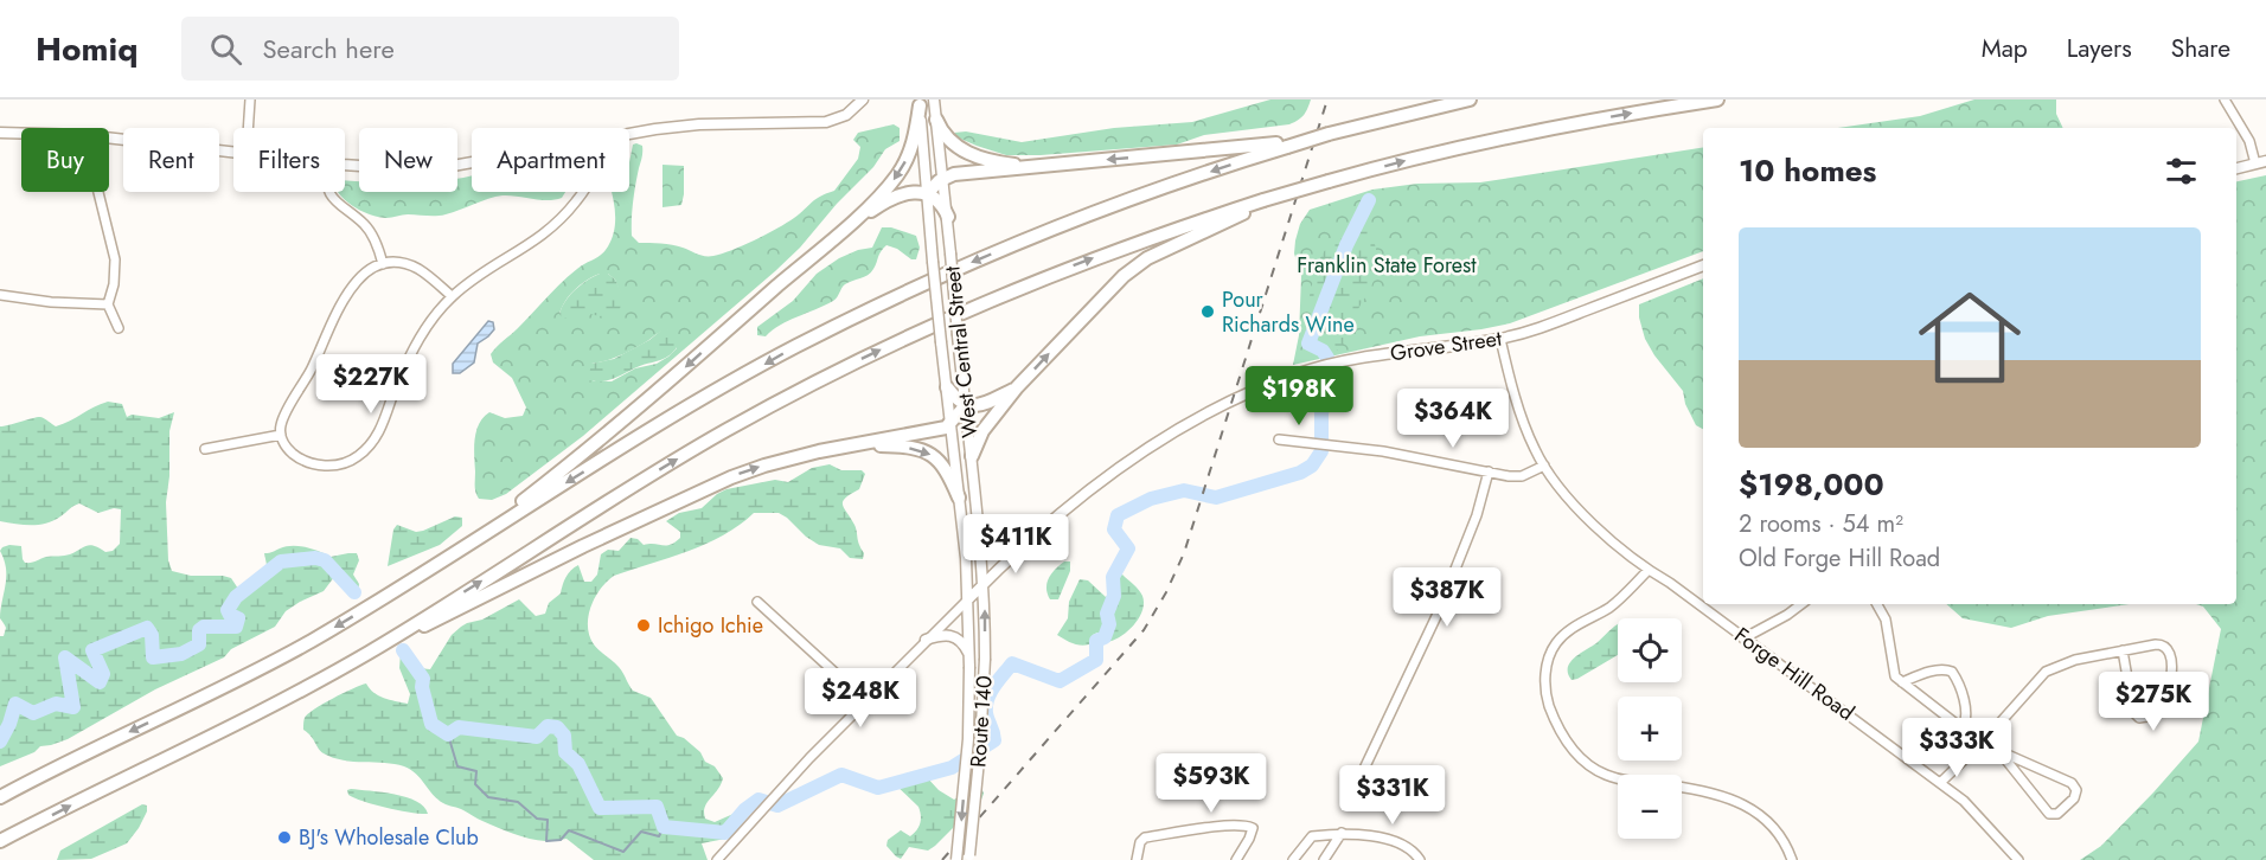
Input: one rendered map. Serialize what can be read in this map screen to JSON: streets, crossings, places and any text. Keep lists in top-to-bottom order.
{
  "streets": {
    "main road": ["Grove Street", "West Central Street", "Route 140"],
    "street": ["Forge Hill Road"]
  },
  "crossings": [
    ["Grove Street", "West Central Street"],
    ["Grove Street", "Forge Hill Road"],
    ["Grove Street", "Route 140"],
    ["West Central Street", "Route 140"]
  ],
  "parks": ["Franklin State Forest"],
  "places": ["Pour Richards Wine", "Ichigo Ichie", "BJ's Wholesale Club"],
  "page": {
    "header": "Homiq",
    "search": "Search here",
    "nav": ["Map", "Layers", "Share"],
    "chip": [
      "Buy",
      "Rent",
      "Filters",
      "New",
      "Apartment"
    ],
    "heading": "10 homes",
    "list": [
      {
        "name": "$198,000",
        "note": "2 rooms · 54 m² · Old Forge Hill Road"
      }
    ],
    "price": [
      "$227K",
      "$198K",
      "$364K",
      "$411K",
      "$387K",
      "$248K",
      "$275K",
      "$333K",
      "$593K",
      "$331K"
    ],
    "map_buttons": ["+", "−"]
  }
}
